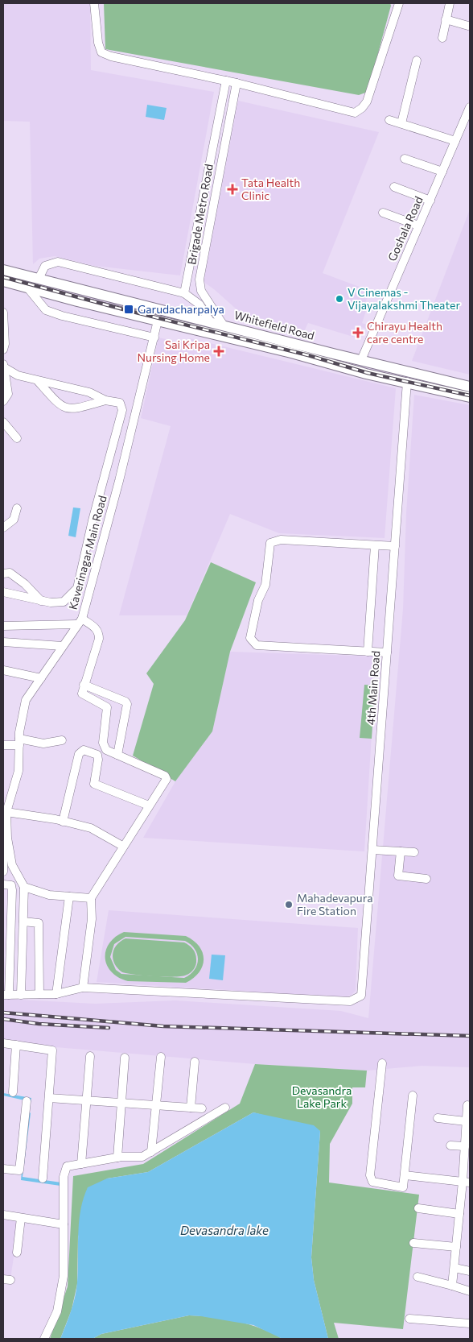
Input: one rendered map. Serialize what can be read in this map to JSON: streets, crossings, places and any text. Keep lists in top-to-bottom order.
{
  "streets": {
    "main road": ["Whitefield Road"],
    "street": [
      "Brigade Metro Road",
      "Goshala Road",
      "Kaverinagar Main Road",
      "4th Main Road"
    ]
  },
  "crossings": [
    ["Brigade Metro Road", "Whitefield Road"],
    ["Goshala Road", "Whitefield Road"],
    ["Whitefield Road", "Kaverinagar Main Road"],
    ["Whitefield Road", "4th Main Road"]
  ],
  "water": ["Devasandra lake"],
  "parks": ["Devasandra Lake Park"],
  "places": {
    "health": ["Tata Health Clinic", "Chirayu Health care centre", "Sai Kripa Nursing Home"],
    "other": ["V Cinemas - Vijayalakshmi Theater", "Mahadevapura Fire Station"],
    "transit": ["Garudacharpalya"]
  }
}
